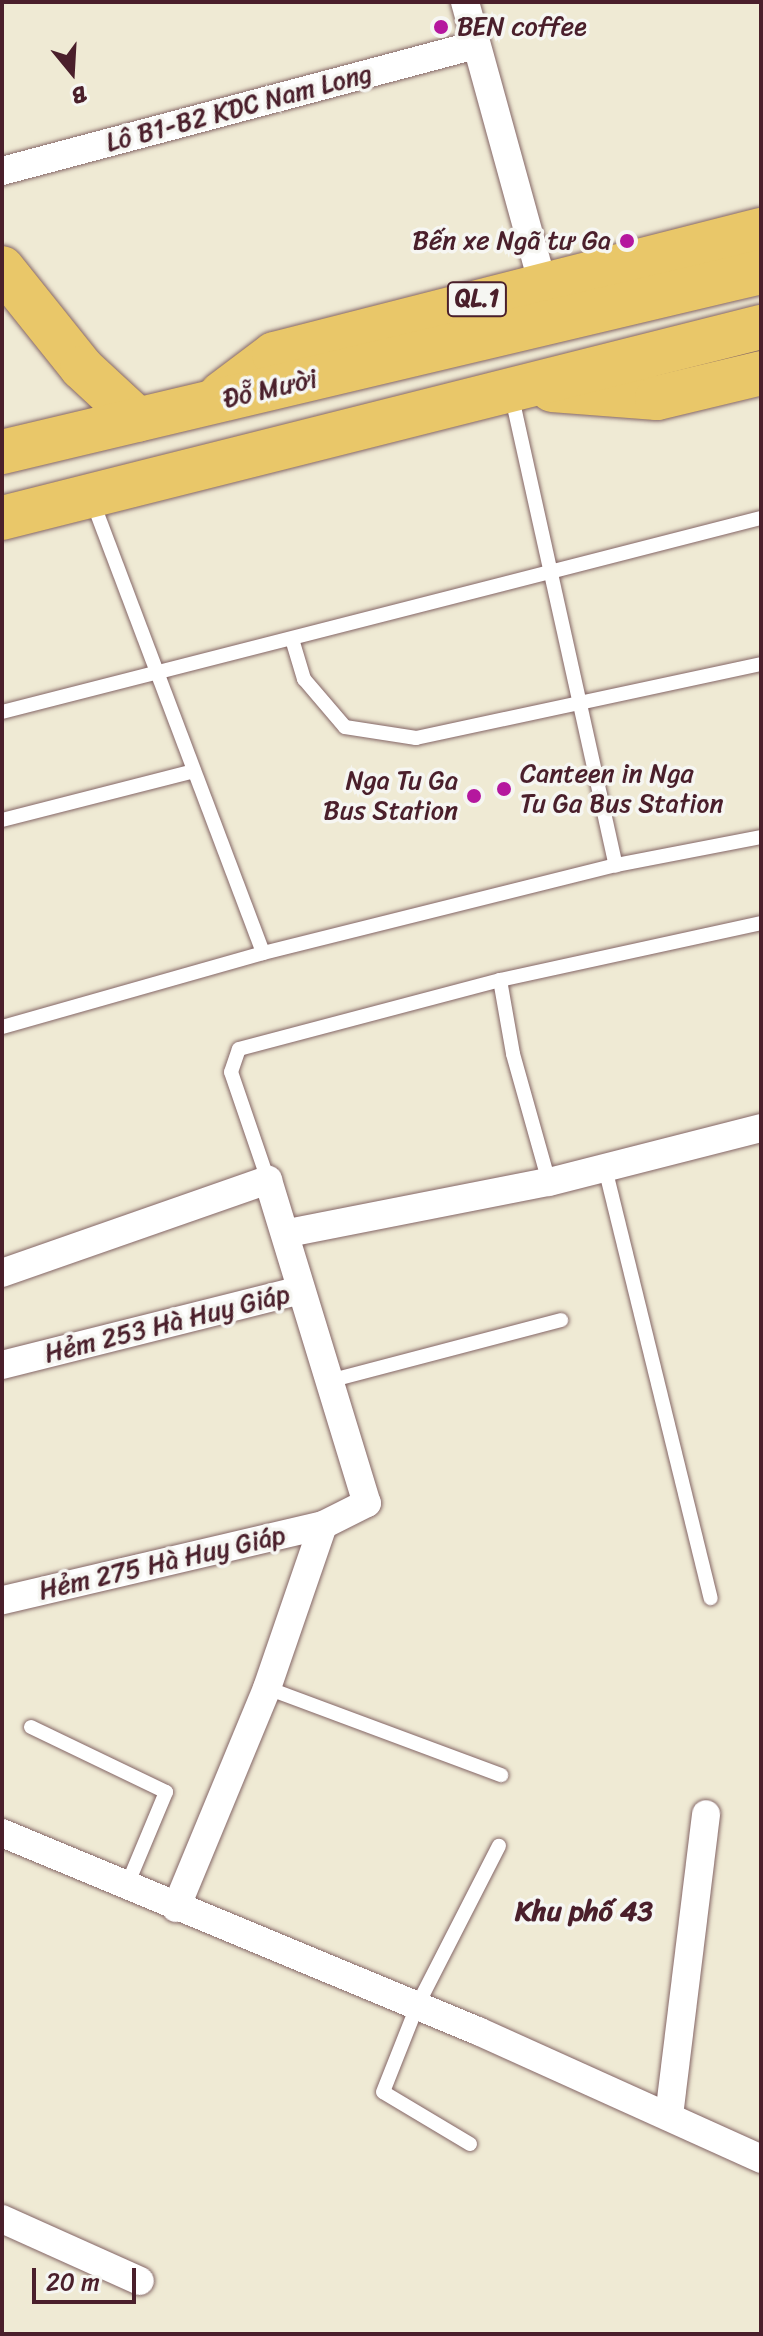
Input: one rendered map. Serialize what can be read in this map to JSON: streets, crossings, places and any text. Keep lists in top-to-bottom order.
{
  "streets": {
    "main road": ["QL.1", "Đỗ Mười"],
    "street": ["Lô B1-B2 KDC Nam Long", "Hẻm 253 Hà Huy Giáp", "Hẻm 275 Hà Huy Giáp"]
  },
  "crossings": [
    ["QL.1", "Đỗ Mười"],
    ["Hẻm 253 Hà Huy Giáp", "Hẻm 275 Hà Huy Giáp"]
  ],
  "districts": ["Khu phố 43"],
  "places": [
    "BEN coffee",
    "Bến xe Ngã tư Ga",
    "Canteen in Nga Tu Ga Bus Station",
    "Nga Tu Ga Bus Station"
  ],
  "scale_bar": "20 m",
  "north": "bottom"
}
